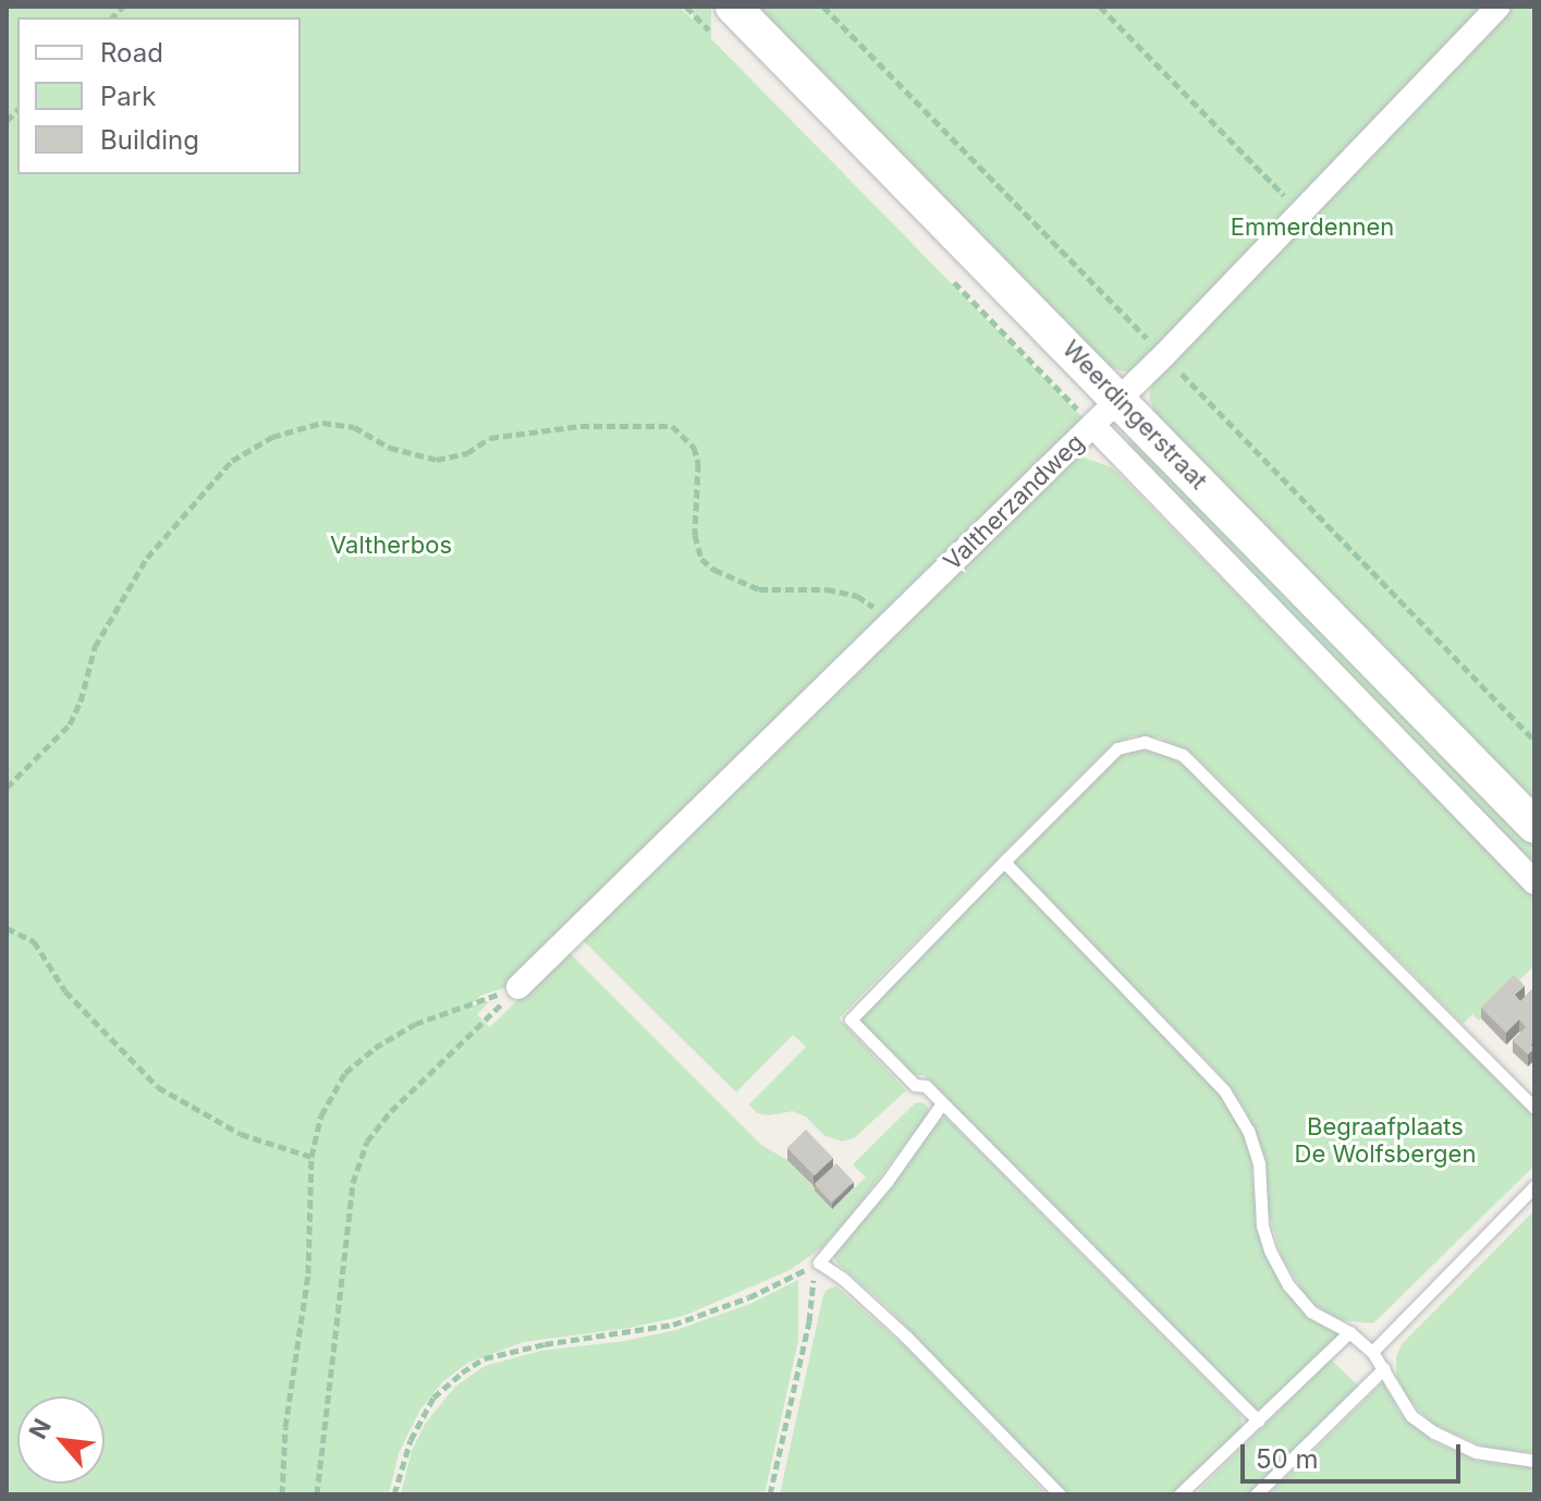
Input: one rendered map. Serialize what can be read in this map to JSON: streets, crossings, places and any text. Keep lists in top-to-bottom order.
{
  "streets": {
    "main road": ["Weerdingerstraat"],
    "street": ["Valtherzandweg"]
  },
  "crossings": [
    ["Weerdingerstraat", "Valtherzandweg"]
  ],
  "parks": ["Emmerdennen", "Valtherbos", "Begraafplaats De Wolfsbergen"],
  "legend": ["Road", "Park", "Building"],
  "scale_bar": "50 m",
  "north": "top left"
}
